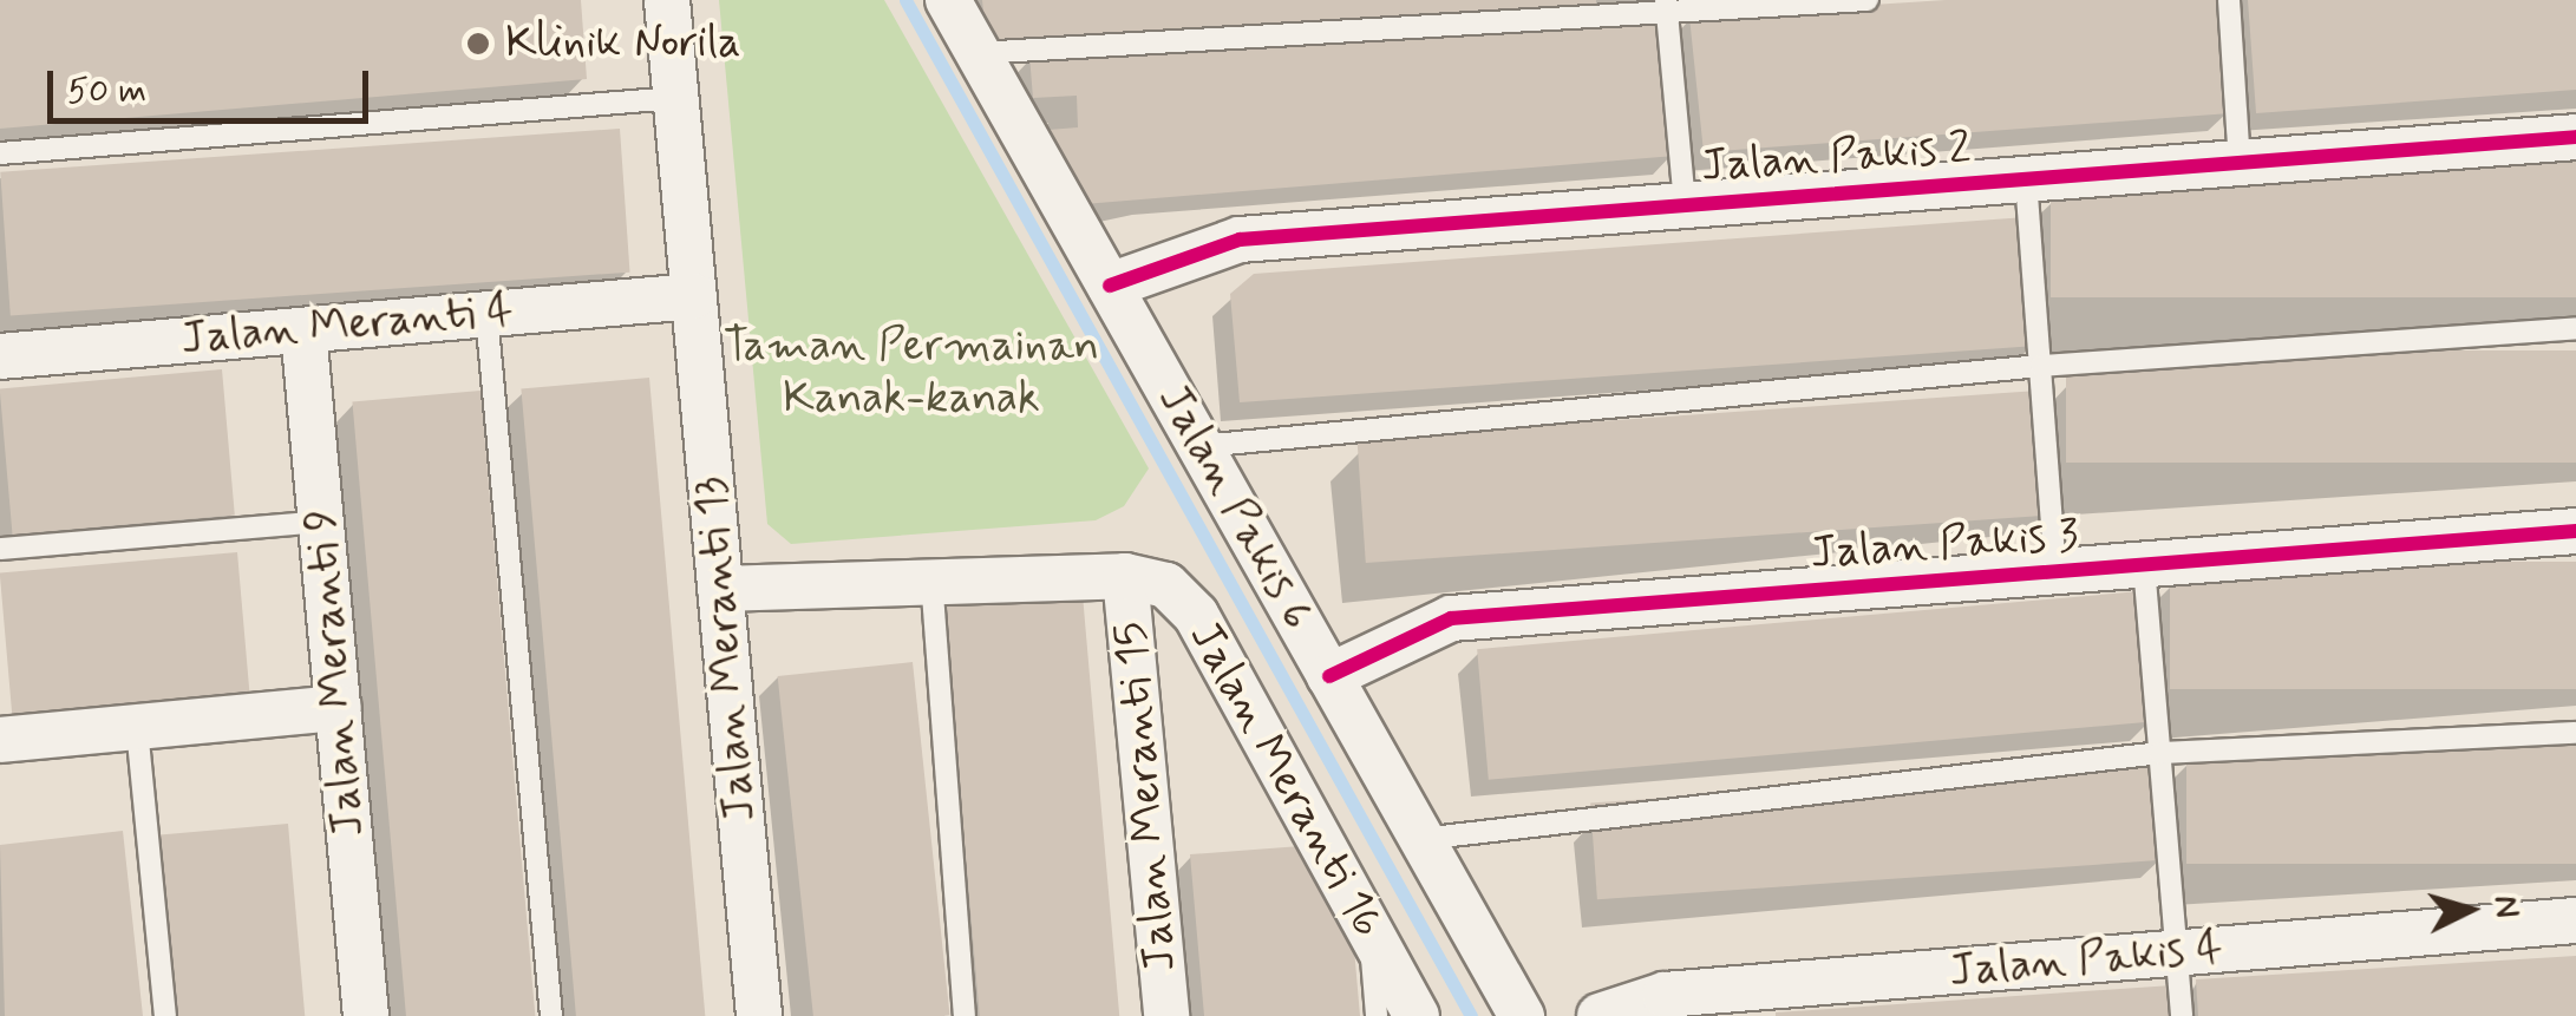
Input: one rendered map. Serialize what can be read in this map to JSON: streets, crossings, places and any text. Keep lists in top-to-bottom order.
{
  "streets": {
    "street": [
      "Jalan Pakis 2",
      "Jalan Meranti 4",
      "Jalan Pakis 6",
      "Jalan Pakis 3",
      "Jalan Meranti 13",
      "Jalan Meranti 9",
      "Jalan Meranti 16",
      "Jalan Meranti 15",
      "Jalan Pakis 4"
    ]
  },
  "crossings": [
    ["Jalan Pakis 2", "Jalan Pakis 6"],
    ["Jalan Meranti 4", "Jalan Meranti 13"],
    ["Jalan Meranti 4", "Jalan Meranti 9"],
    ["Jalan Pakis 6", "Jalan Pakis 3"],
    ["Jalan Meranti 16", "Jalan Meranti 15"]
  ],
  "parks": ["Taman Permainan Kanak-kanak"],
  "places": ["Klinik Norila"],
  "scale_bar": "50 m",
  "north": "right"
}
